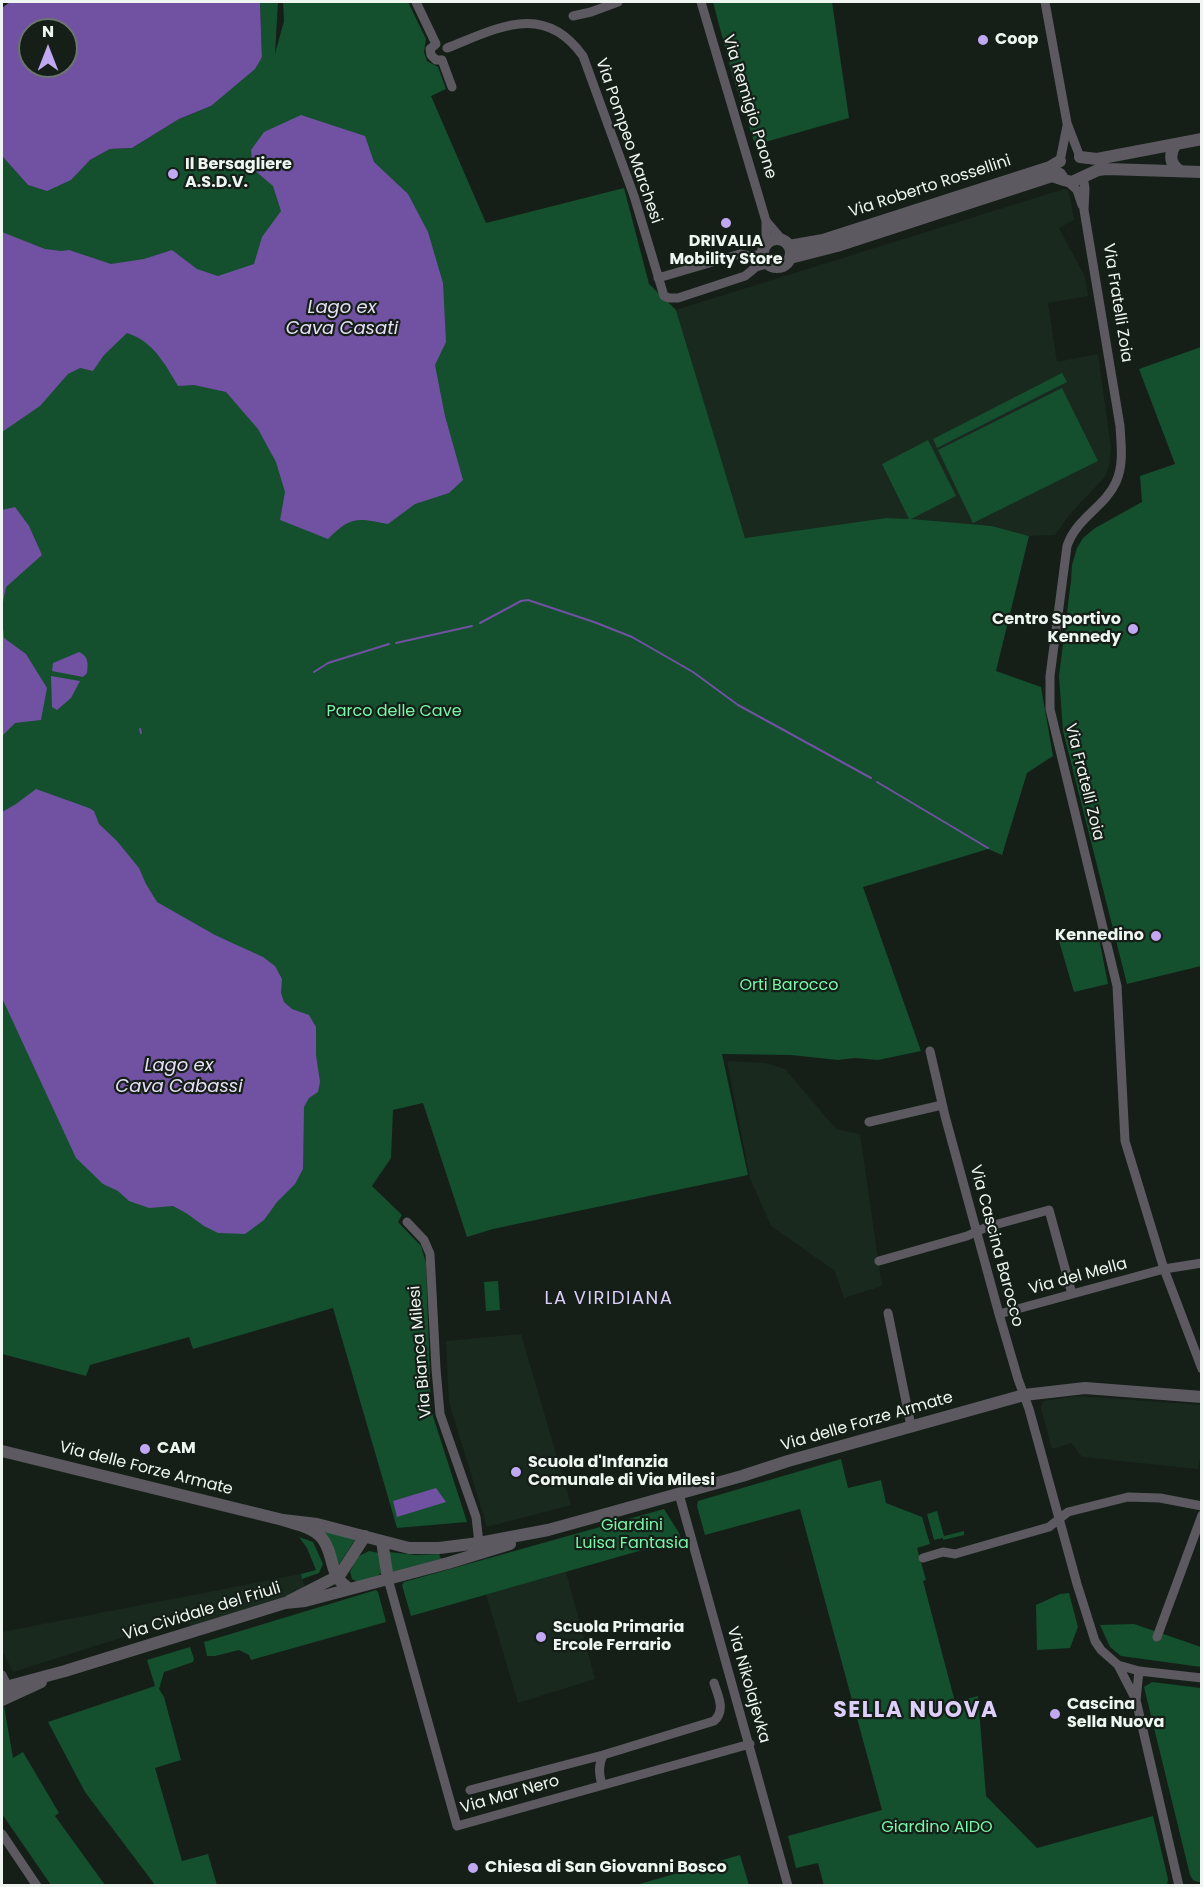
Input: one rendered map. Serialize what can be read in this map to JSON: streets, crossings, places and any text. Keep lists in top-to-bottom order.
{
  "streets": {
    "street": [
      "Via Remigio Paone",
      "Via Pompeo Marchesi",
      "Via Roberto Rossellini",
      "Via Fratelli Zoia",
      "Via Cascina Barocco",
      "Via del Mella",
      "Via Bianca Milesi",
      "Via delle Forze Armate",
      "Via Cividale del Friuli",
      "Via Nikolajevka",
      "Via Mar Nero"
    ]
  },
  "crossings": [
    ["Via Remigio Paone", "Via Pompeo Marchesi"],
    ["Via Remigio Paone", "Via Roberto Rossellini"],
    ["Via Pompeo Marchesi", "Via Roberto Rossellini"],
    ["Via Roberto Rossellini", "Via Fratelli Zoia"],
    ["Via Fratelli Zoia", "Via del Mella"],
    ["Via Cascina Barocco", "Via del Mella"],
    ["Via Cascina Barocco", "Via delle Forze Armate"],
    ["Via Bianca Milesi", "Via delle Forze Armate"],
    ["Via delle Forze Armate", "Via Cividale del Friuli"],
    ["Via delle Forze Armate", "Via Nikolajevka"],
    ["Via delle Forze Armate", "Via Mar Nero"],
    ["Via Nikolajevka", "Via Mar Nero"]
  ],
  "districts": ["LA VIRIDIANA", "SELLA NUOVA"],
  "water": ["Lago ex Cava Casati", "Lago ex Cava Cabassi"],
  "parks": [
    "Parco delle Cave",
    "Orti Barocco",
    "Giardini Luisa Fantasia",
    "Giardino AIDO"
  ],
  "places": [
    "Coop",
    "Il Bersagliere A.S.D.V.",
    "DRIVALIA Mobility Store",
    "Centro Sportivo Kennedy",
    "Kennedino",
    "CAM",
    "Scuola d'Infanzia Comunale di Via Milesi",
    "Scuola Primaria Ercole Ferrario",
    "Cascina Sella Nuova",
    "Chiesa di San Giovanni Bosco"
  ],
  "north": "top"
}
